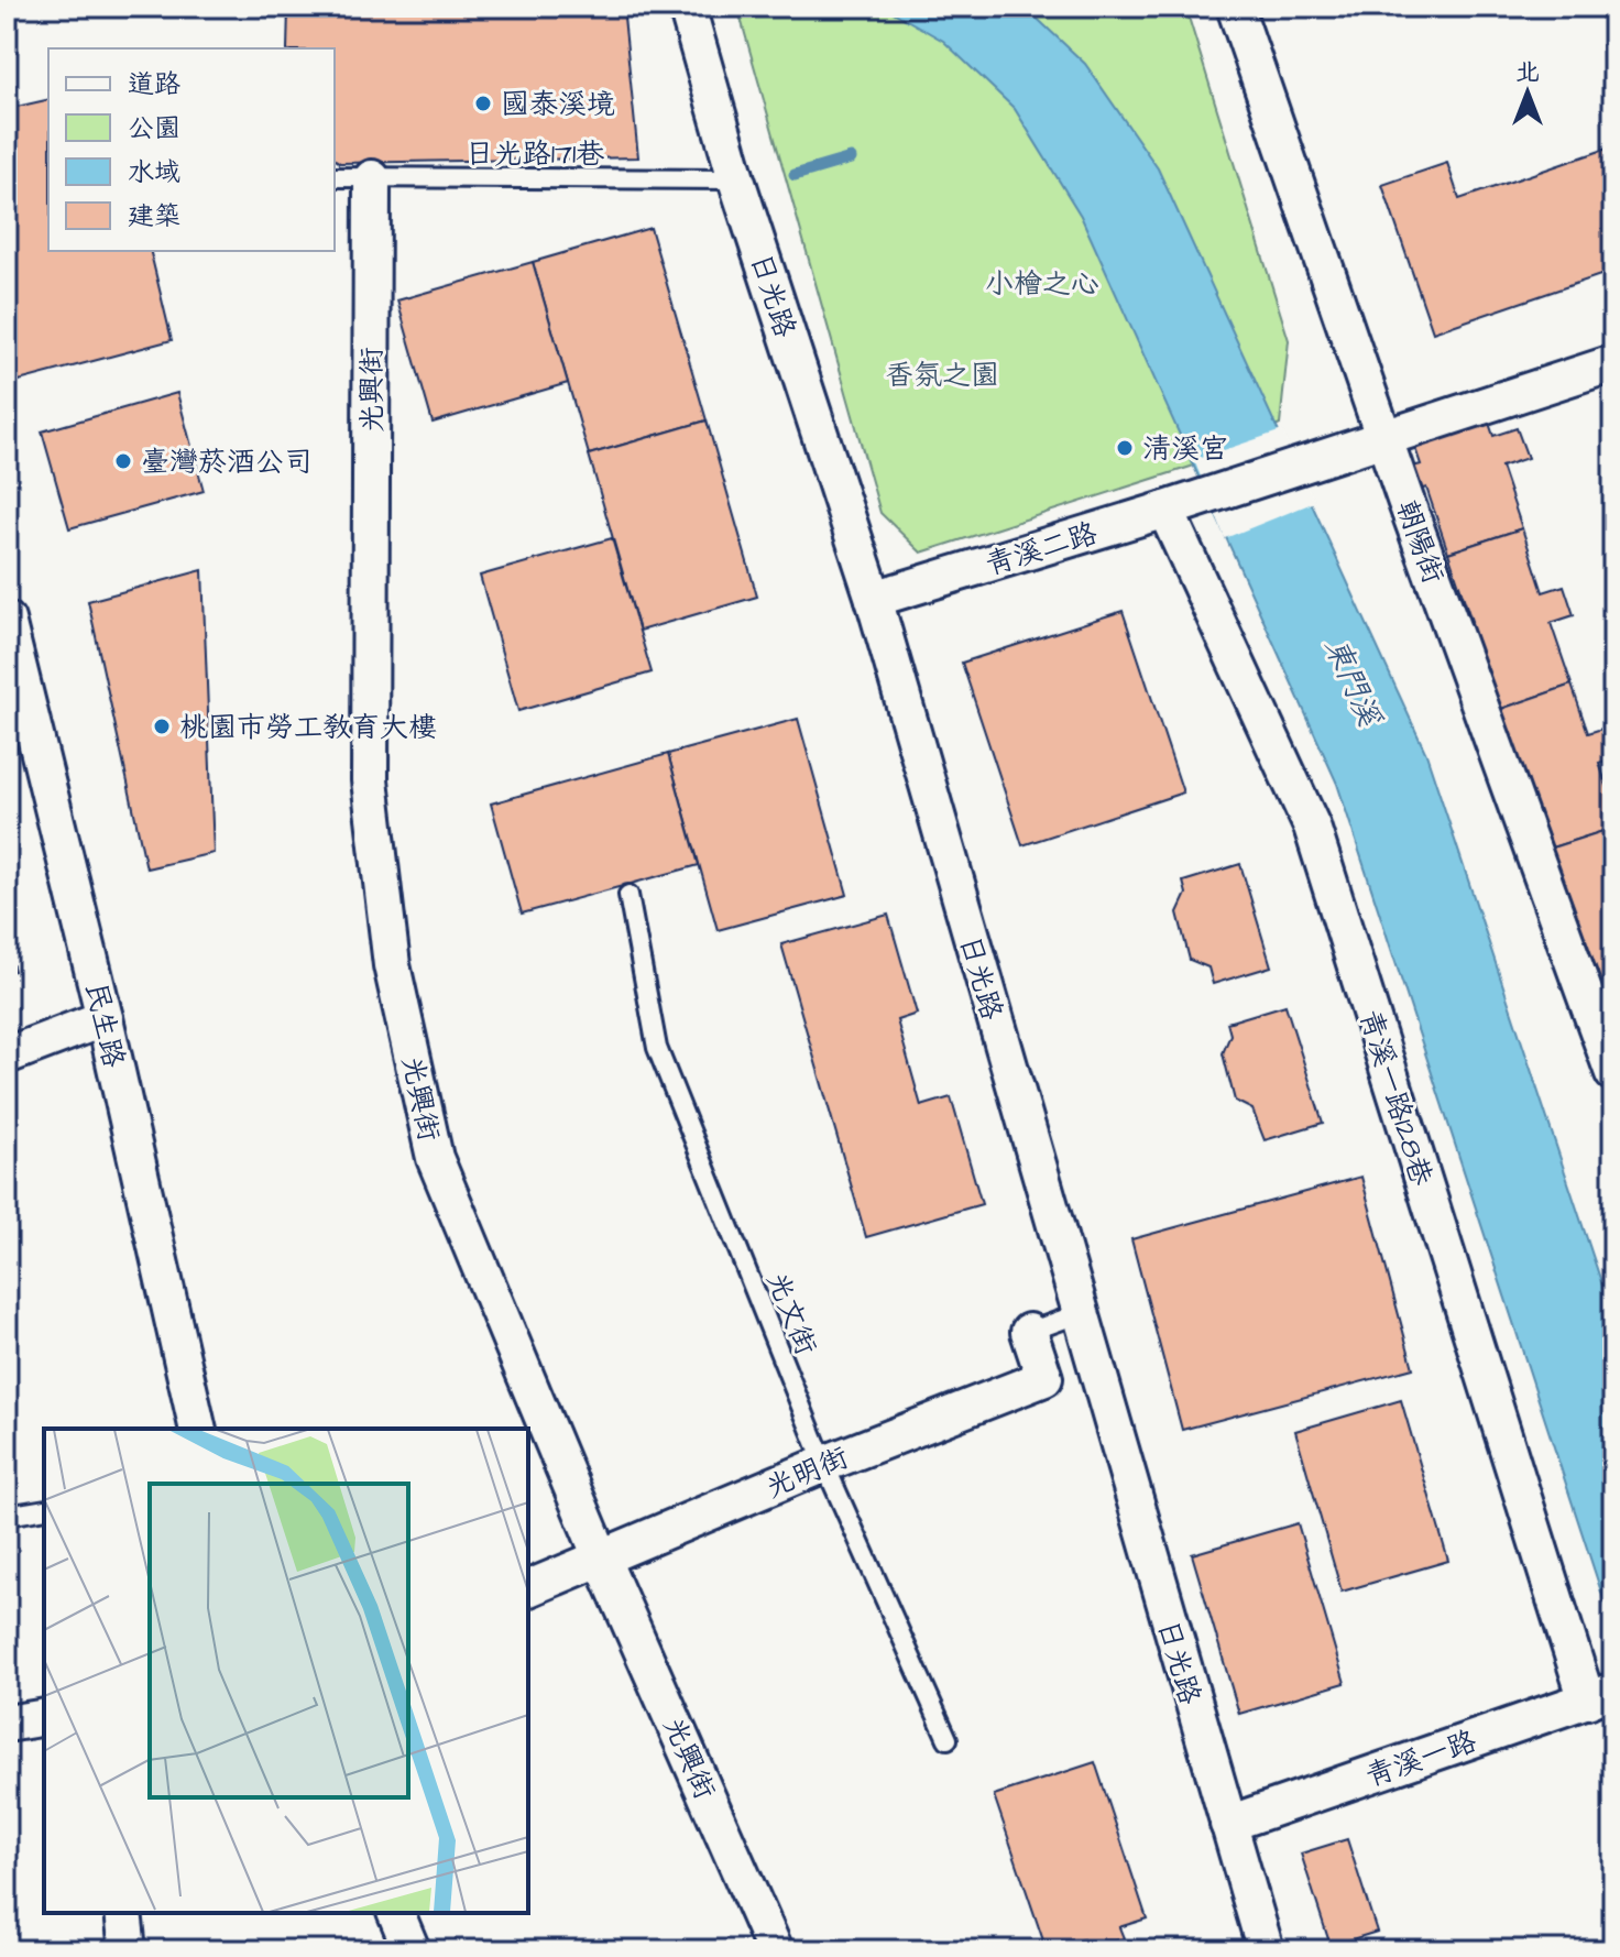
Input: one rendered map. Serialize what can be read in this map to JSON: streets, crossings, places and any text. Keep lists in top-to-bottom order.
{
  "streets": {
    "street": [
      "日光路",
      "光興街",
      "朝陽街",
      "青溪二路",
      "民生路",
      "青溪一路128巷",
      "光明街",
      "青溪一路"
    ],
    "lane": ["日光路171巷", "光文街"]
  },
  "crossings": [
    ["日光路171巷", "日光路"],
    ["日光路171巷", "光興街"],
    ["日光路", "青溪二路"],
    ["日光路", "青溪一路"],
    ["光興街", "光明街"],
    ["朝陽街", "青溪二路"],
    ["青溪二路", "青溪一路128巷"],
    ["青溪一路128巷", "青溪一路"],
    ["光文街", "光明街"]
  ],
  "water": ["東門溪"],
  "parks": ["小檜之心", "香氛之園"],
  "places": [
    "國泰溪境",
    "清溪宮",
    "臺灣菸酒公司",
    "桃園市勞工教育大樓"
  ],
  "legend": [
    "道路",
    "公園",
    "水域",
    "建築"
  ],
  "north": "top"
}
